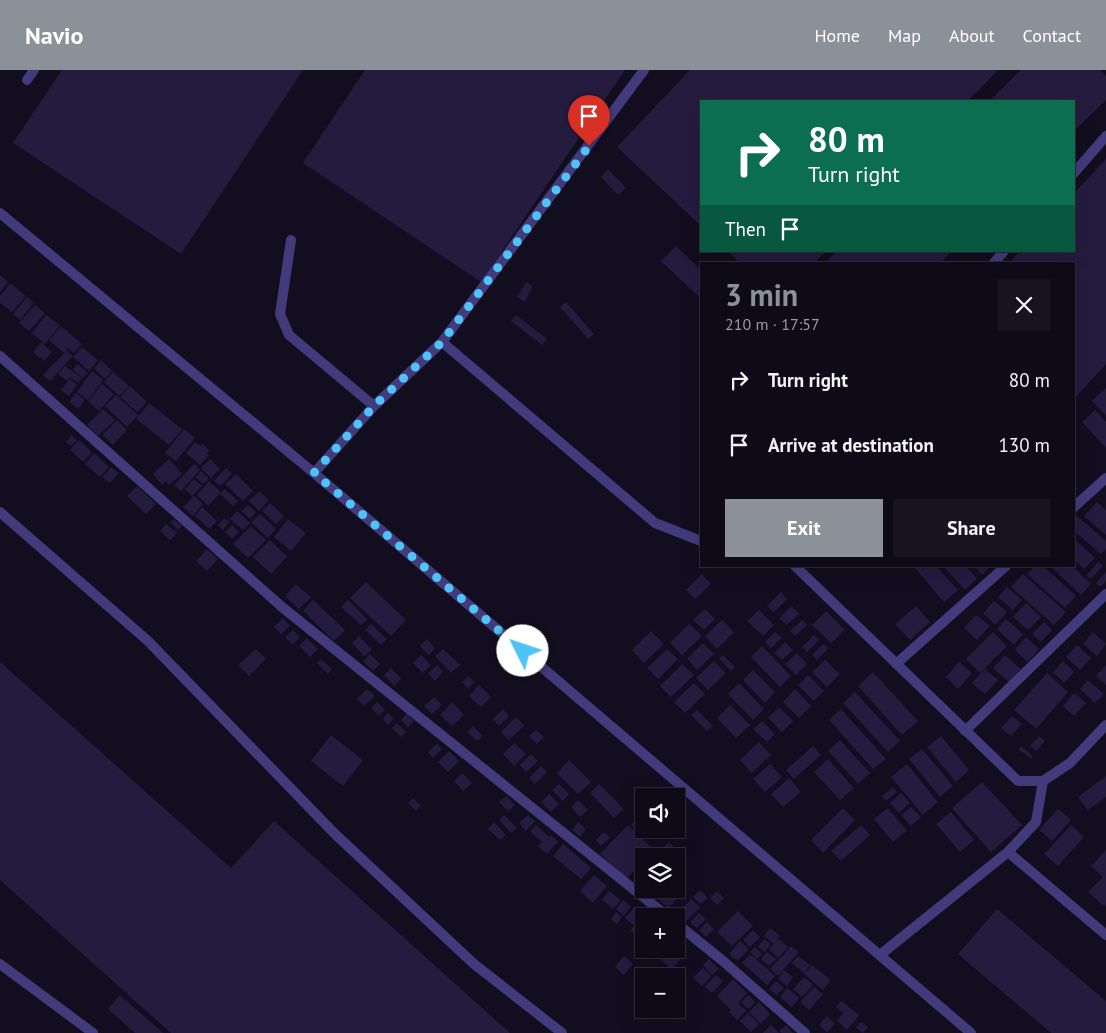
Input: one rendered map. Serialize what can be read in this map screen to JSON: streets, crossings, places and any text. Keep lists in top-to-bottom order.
{
  "page": {
    "header": "Navio",
    "nav": [
      "Home",
      "Map",
      "About",
      "Contact"
    ],
    "turn": ["80 m", "Turn right"],
    "then": "Then",
    "heading": ["3 min", "210 m · 17:57"],
    "list": [
      {
        "name": "Turn right",
        "value": "80 m"
      },
      {
        "name": "Arrive at destination",
        "value": "130 m"
      }
    ],
    "buttons": ["Exit", "Share"],
    "map_buttons": ["+", "−"]
  }
}
